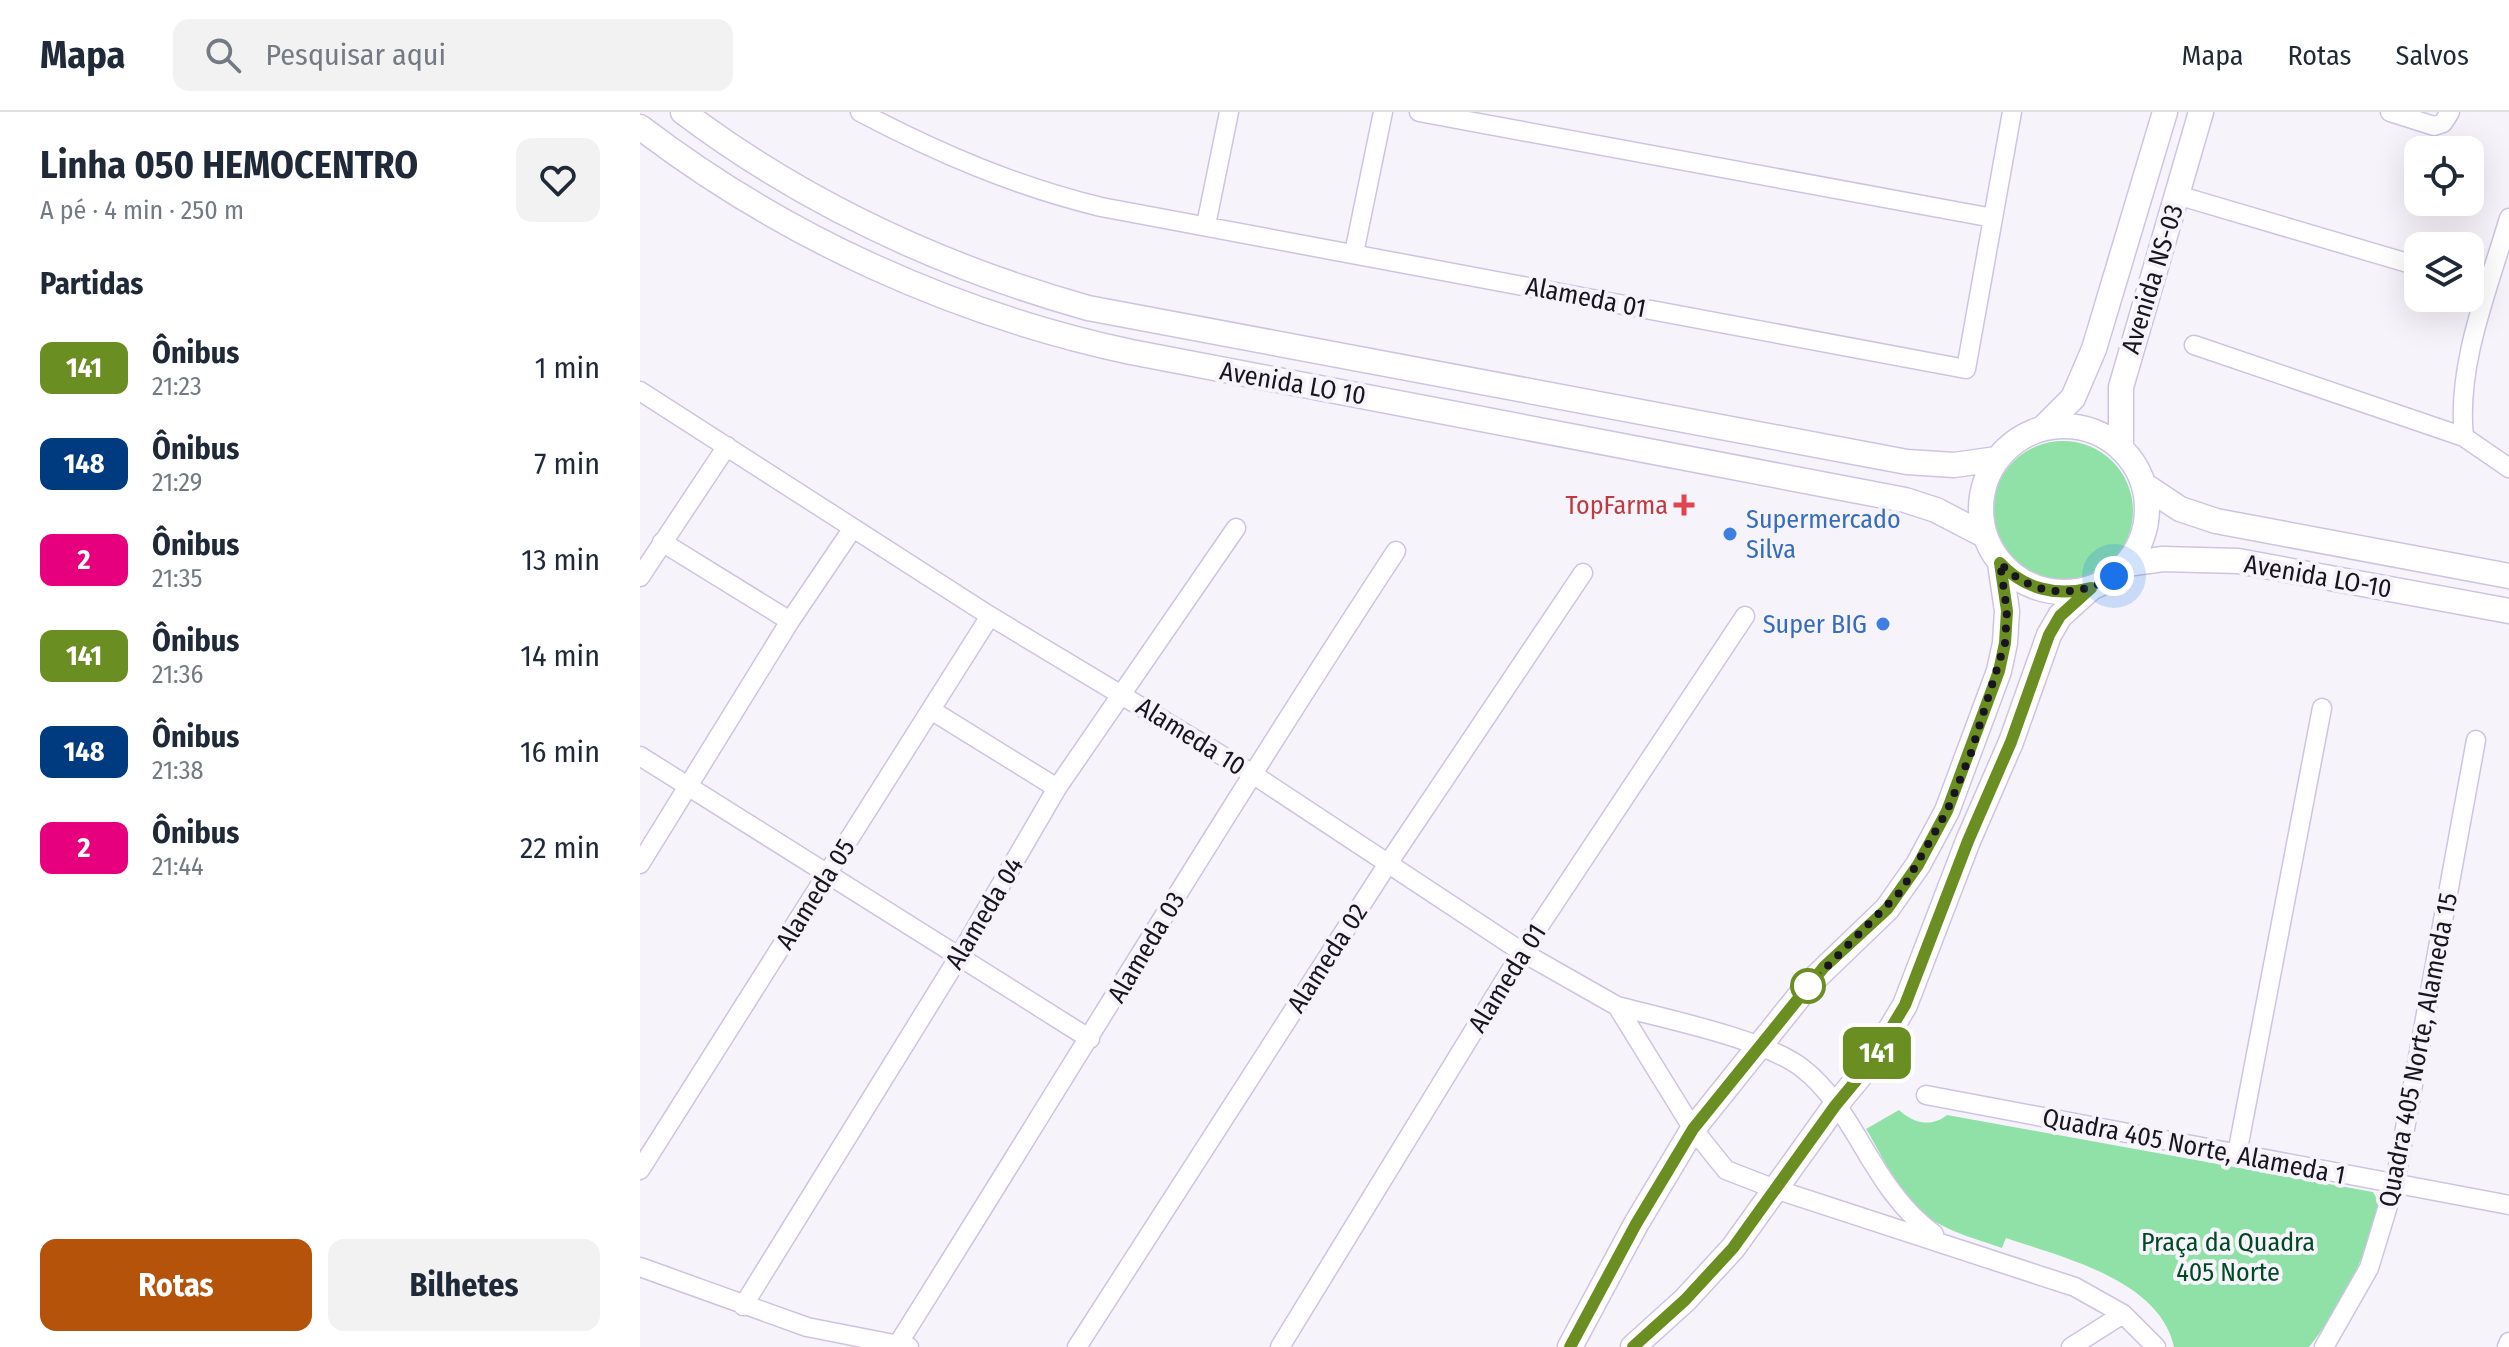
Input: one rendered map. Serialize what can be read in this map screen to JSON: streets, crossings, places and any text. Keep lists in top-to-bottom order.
{
  "streets": {
    "street": [
      "Avenida NS-03",
      "Alameda 01",
      "Avenida LO 10",
      "Avenida LO-10",
      "Alameda 10",
      "Alameda 05",
      "Alameda 04",
      "Alameda 03",
      "Alameda 02",
      "Quadra 405 Norte, Alameda 15",
      "Quadra 405 Norte, Alameda 1"
    ]
  },
  "crossings": [
    ["Avenida NS-03", "Avenida LO 10"],
    ["Avenida NS-03", "Avenida LO-10"],
    ["Alameda 01", "Alameda 10"],
    ["Avenida LO 10", "Avenida LO-10"],
    ["Alameda 10", "Alameda 05"],
    ["Alameda 10", "Alameda 04"],
    ["Alameda 10", "Alameda 03"],
    ["Alameda 10", "Alameda 02"],
    ["Quadra 405 Norte, Alameda 15", "Quadra 405 Norte, Alameda 1"]
  ],
  "parks": ["Praça da Quadra 405 Norte"],
  "places": {
    "health": ["TopFarma"],
    "other": ["Supermercado Silva", "Super BIG"]
  },
  "lines": ["bus line 141"],
  "page": {
    "header": "Mapa",
    "search": "Pesquisar aqui",
    "nav": ["Mapa", "Rotas", "Salvos"],
    "heading": [
      ["Linha 050 HEMOCENTRO", "A pé · 4 min · 250 m"],
      "Partidas"
    ],
    "on_map": "141",
    "list": [
      {
        "mark": "141",
        "name": "Ônibus",
        "note": "21:23",
        "value": "1 min"
      },
      {
        "mark": "148",
        "name": "Ônibus",
        "note": "21:29",
        "value": "7 min"
      },
      {
        "mark": "2",
        "name": "Ônibus",
        "note": "21:35",
        "value": "13 min"
      },
      {
        "mark": "141",
        "name": "Ônibus",
        "note": "21:36",
        "value": "14 min"
      },
      {
        "mark": "148",
        "name": "Ônibus",
        "note": "21:38",
        "value": "16 min"
      },
      {
        "mark": "2",
        "name": "Ônibus",
        "note": "21:44",
        "value": "22 min"
      }
    ],
    "buttons": ["Rotas", "Bilhetes"]
  }
}
